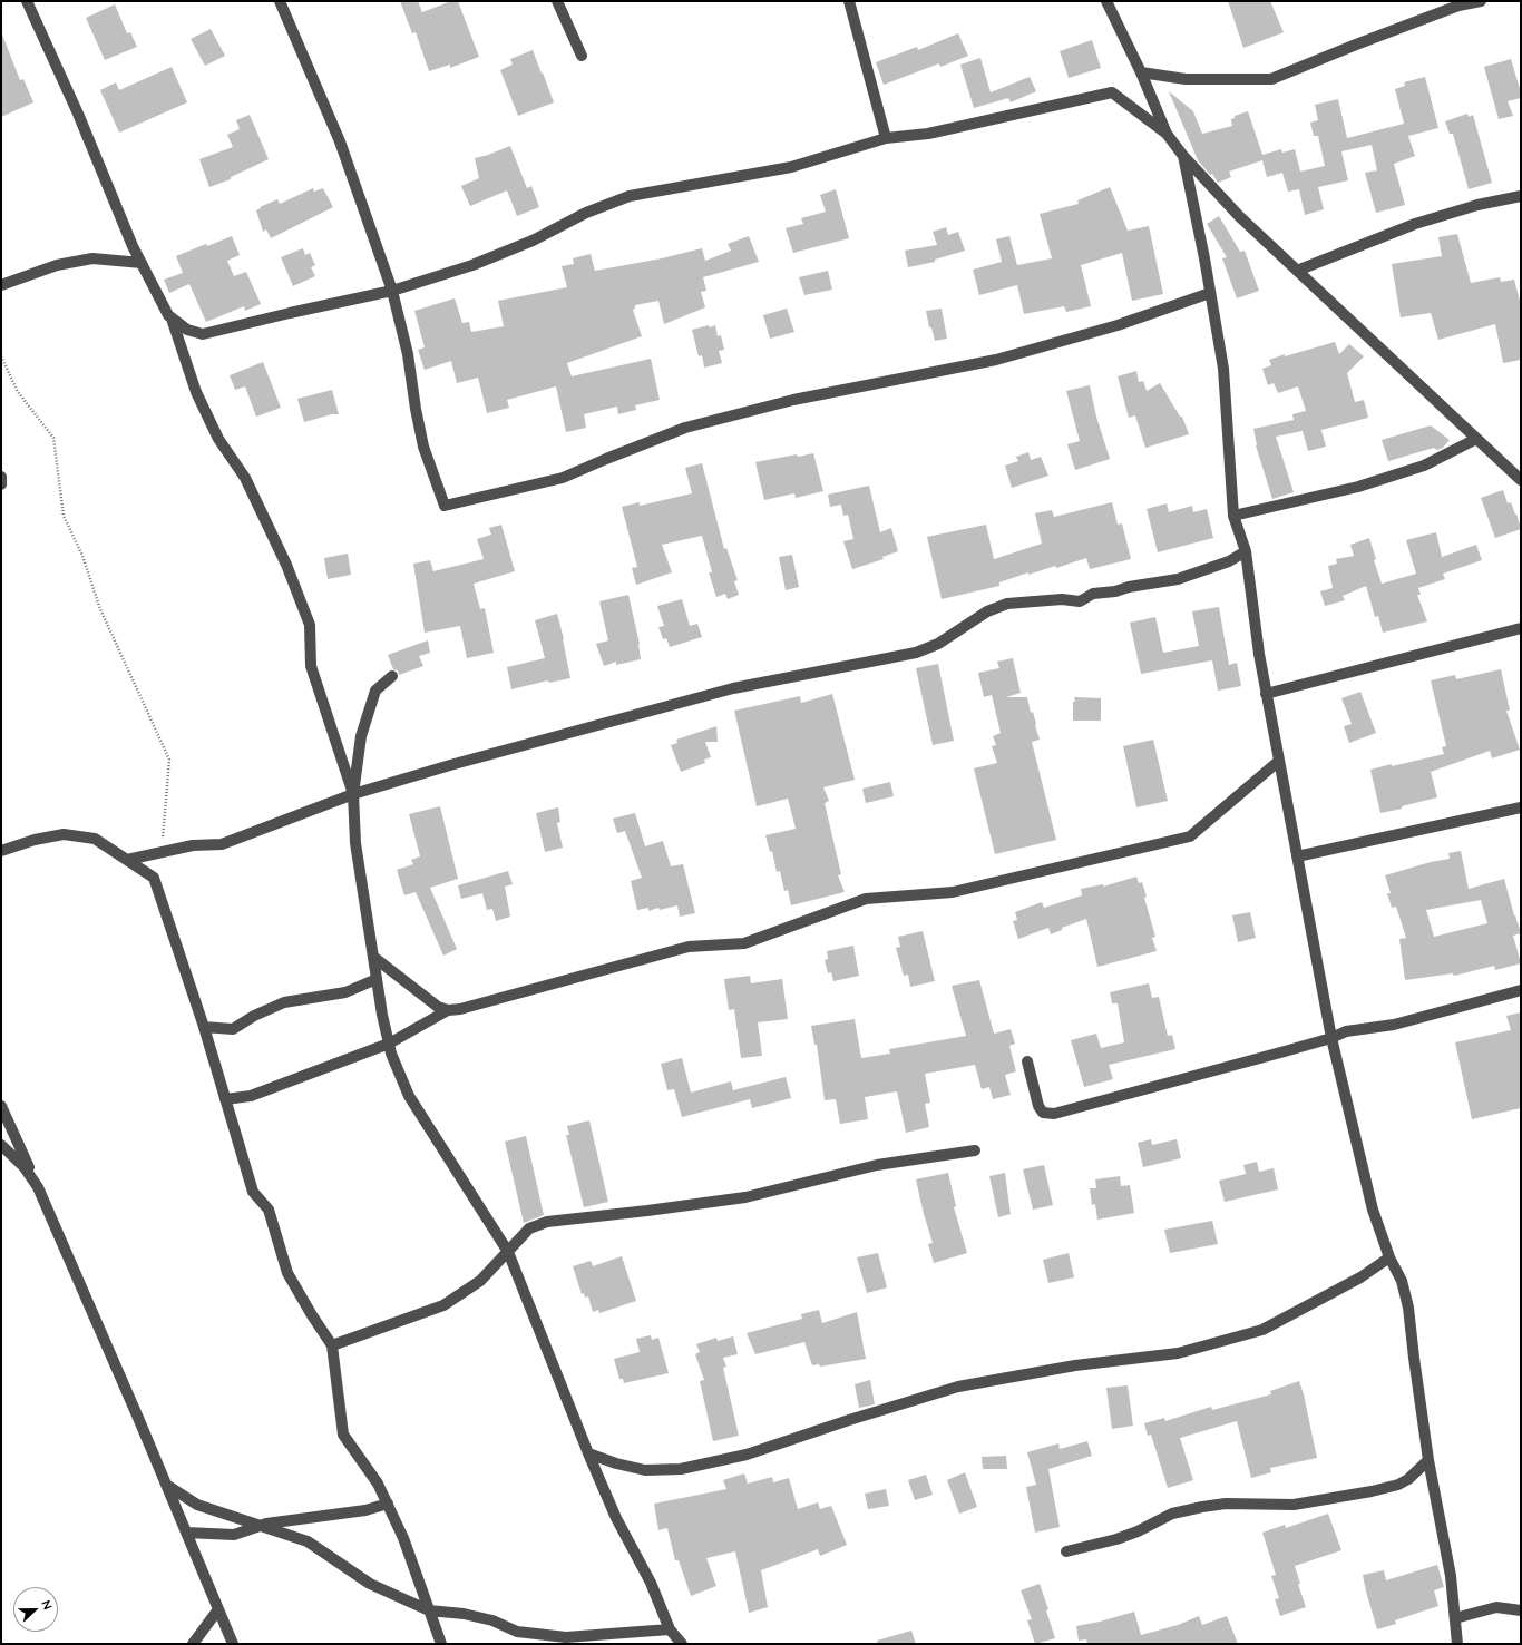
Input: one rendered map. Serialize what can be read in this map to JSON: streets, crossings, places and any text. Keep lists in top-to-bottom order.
{
  "north": "right"
}
